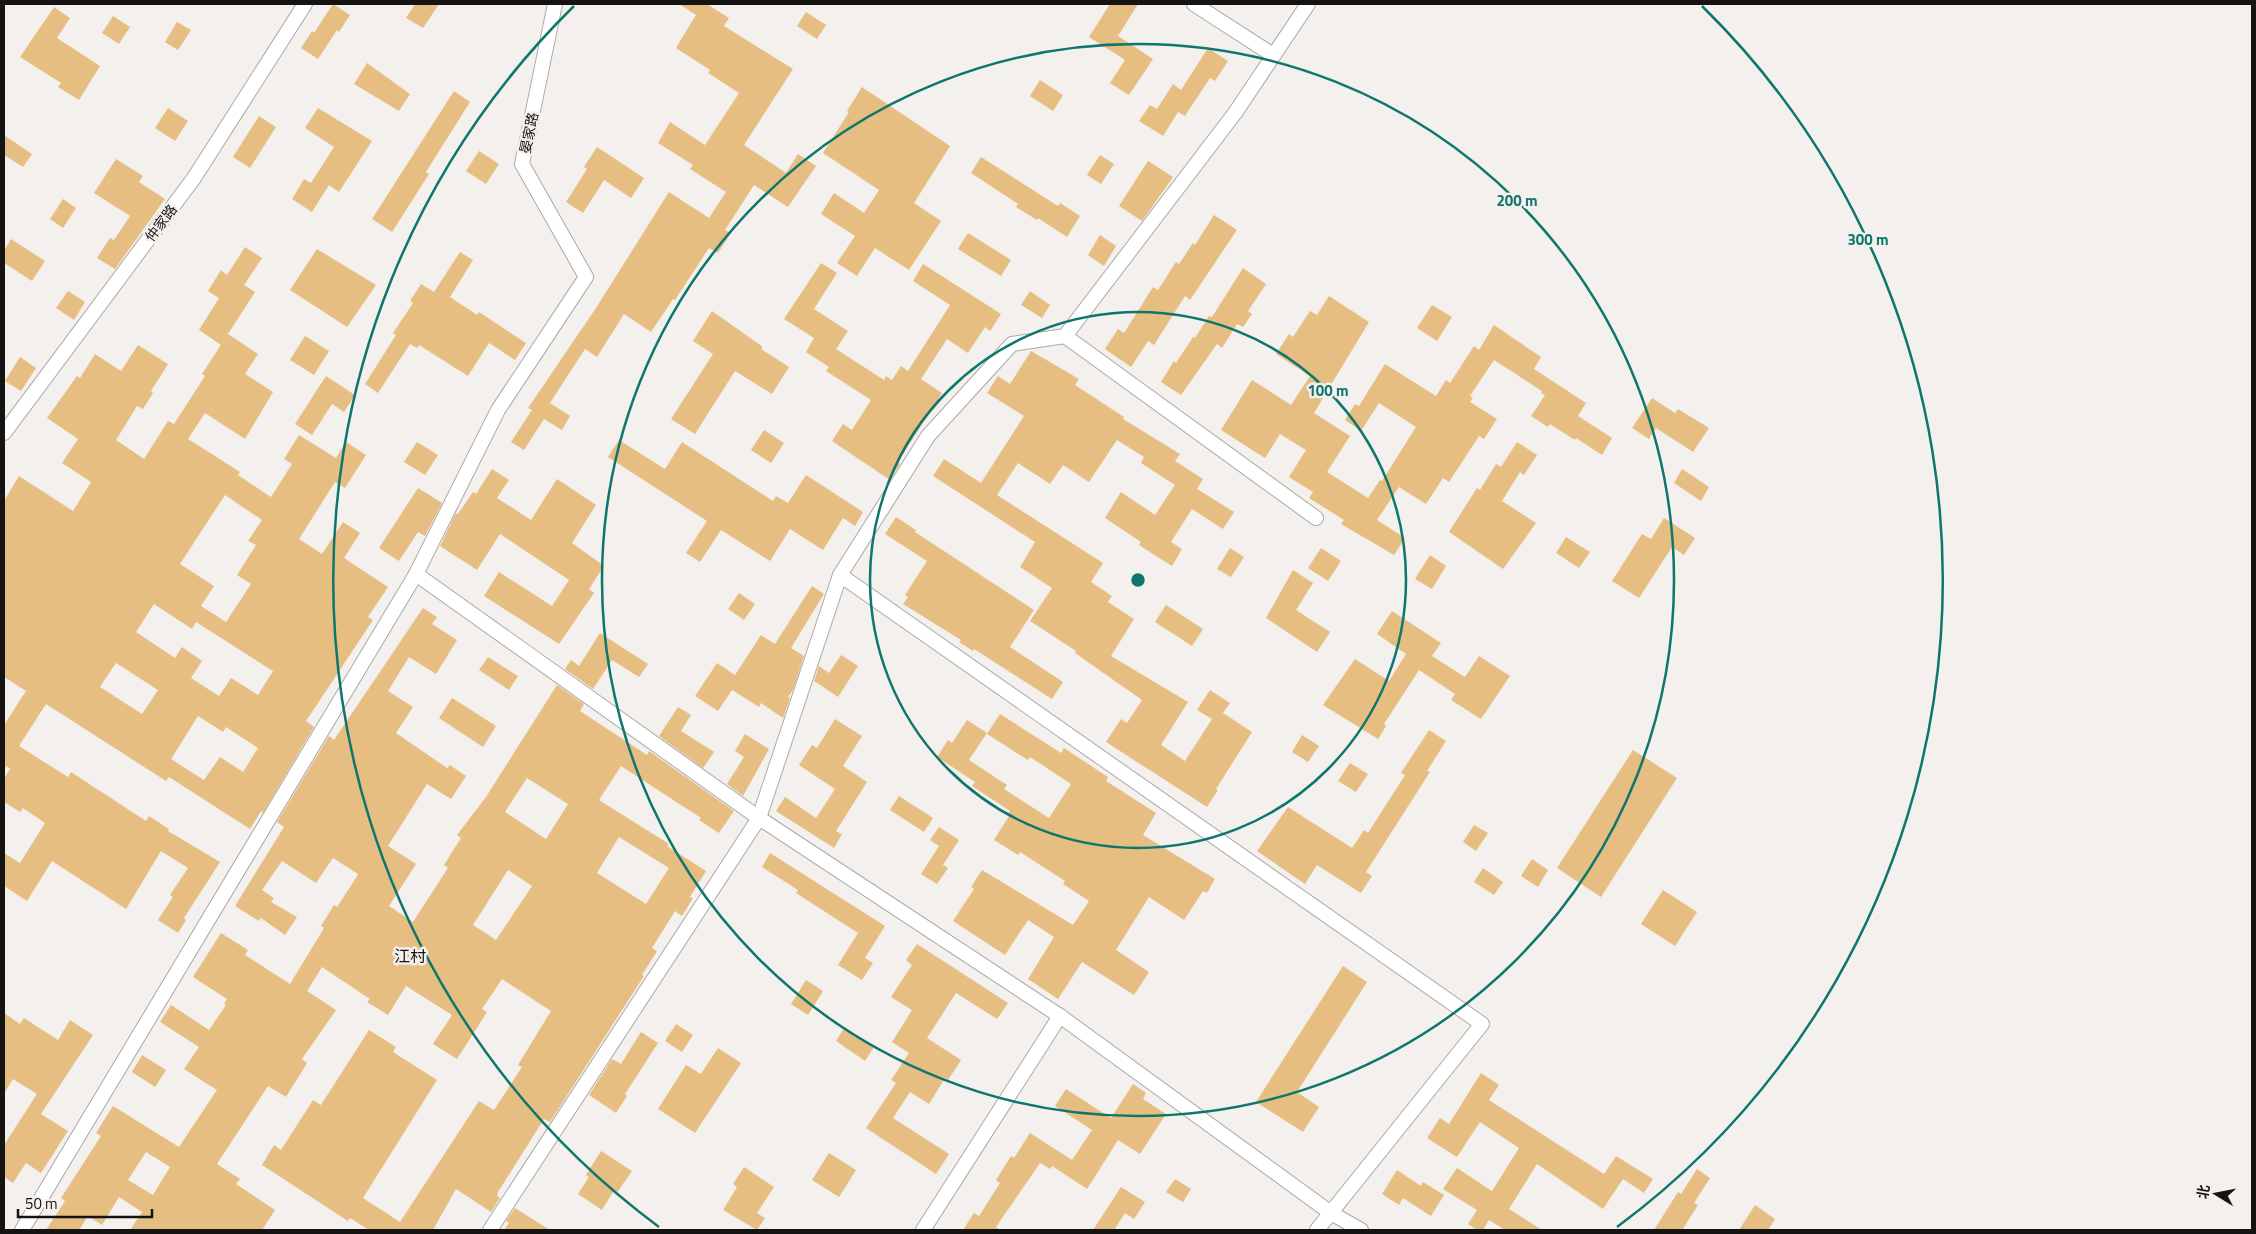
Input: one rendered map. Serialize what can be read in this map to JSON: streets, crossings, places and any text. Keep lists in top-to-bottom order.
{
  "streets": {
    "street": ["晏家路", "仲家路"]
  },
  "districts": ["江村"],
  "scale_bar": "50 m",
  "north": "left",
  "rings": ["200 m", "300 m", "100 m"]
}
